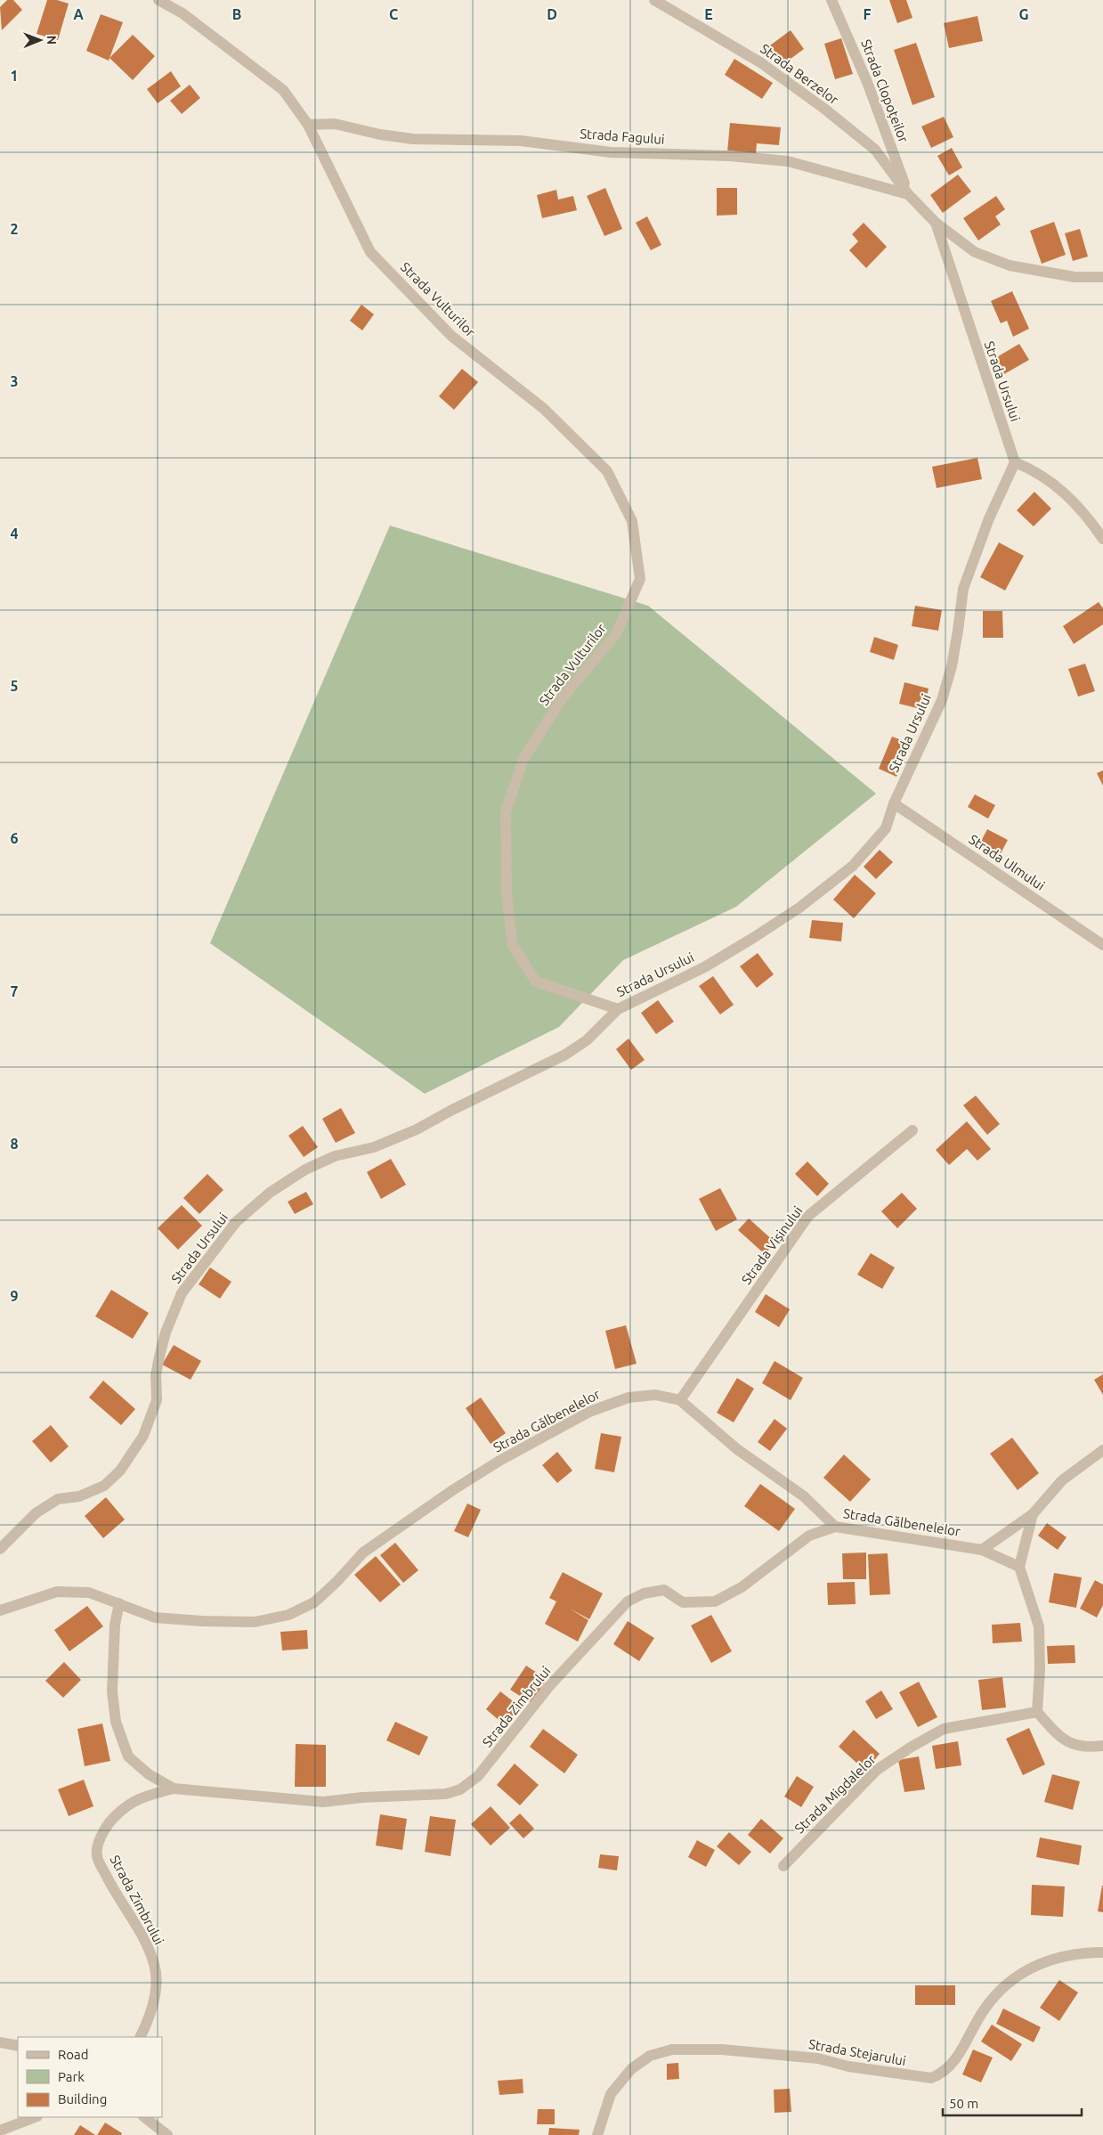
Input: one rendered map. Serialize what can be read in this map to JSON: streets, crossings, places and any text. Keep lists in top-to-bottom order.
{
  "streets": {
    "street": [
      "Strada Berzelor",
      "Strada Clopoțeilor",
      "Strada Fagului",
      "Strada Vulturilor",
      "Strada Ursului",
      "Strada Ulmului",
      "Strada Vișinului",
      "Strada Gălbenelelor",
      "Strada Zimbrului",
      "Strada Migdalelor",
      "Strada Stejarului"
    ]
  },
  "crossings": [
    ["Strada Berzelor", "Strada Clopoțeilor"],
    ["Strada Berzelor", "Strada Fagului"],
    ["Strada Clopoțeilor", "Strada Fagului"],
    ["Strada Fagului", "Strada Vulturilor"],
    ["Strada Vulturilor", "Strada Ursului"],
    ["Strada Ursului", "Strada Ulmului"],
    ["Strada Vișinului", "Strada Gălbenelelor"],
    ["Strada Gălbenelelor", "Strada Zimbrului"]
  ],
  "legend": ["Road", "Park", "Building"],
  "scale_bar": "50 m",
  "north": "right",
  "grid": {
    "columns": [
      "A",
      "B",
      "C",
      "D",
      "E",
      "F",
      "G"
    ],
    "rows": [
      "1",
      "2",
      "3",
      "4",
      "5",
      "6",
      "7",
      "8",
      "9"
    ]
  }
}
